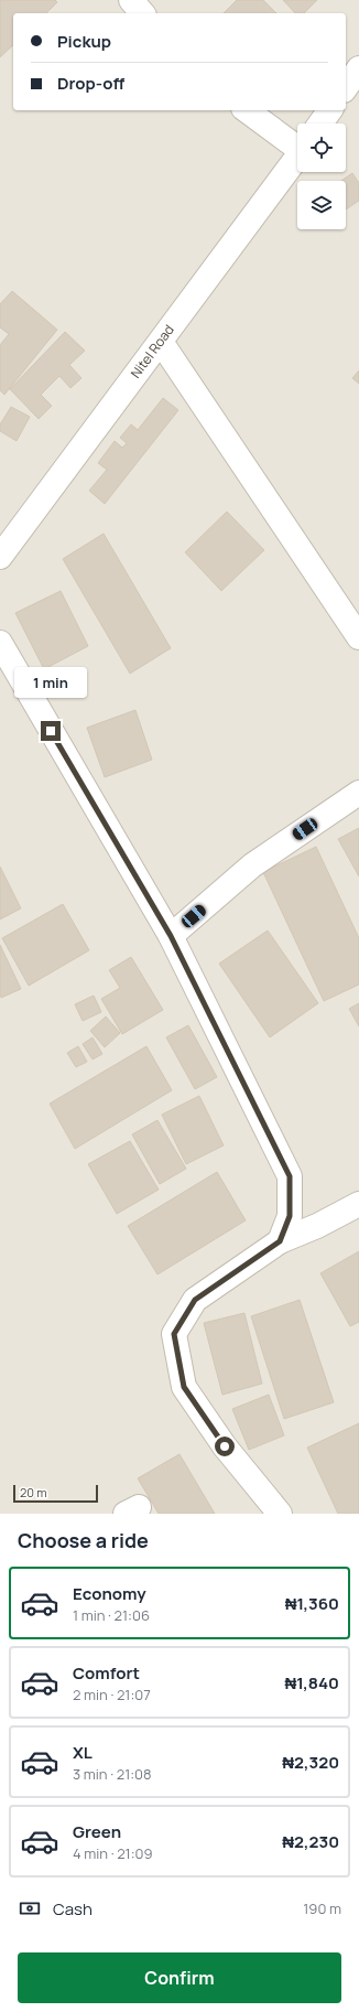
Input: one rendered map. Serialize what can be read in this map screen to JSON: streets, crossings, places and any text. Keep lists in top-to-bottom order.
{
  "streets": {
    "street": ["Nitel Road"]
  },
  "scale_bar": "20 m",
  "page": {
    "banner": ["Pickup", "Drop-off"],
    "bubble": "1 min",
    "scale": "20 m",
    "heading": "Choose a ride",
    "list": [
      {
        "name": "Economy",
        "note": "1 min · 21:06",
        "value": "₦1,360"
      },
      {
        "name": "Comfort",
        "note": "2 min · 21:07",
        "value": "₦1,840"
      },
      {
        "name": "XL",
        "note": "3 min · 21:08",
        "value": "₦2,320"
      },
      {
        "name": "Green",
        "note": "4 min · 21:09",
        "value": "₦2,230"
      }
    ],
    "pay": ["Cash", "190 m"],
    "buttons": "Confirm"
  }
}
